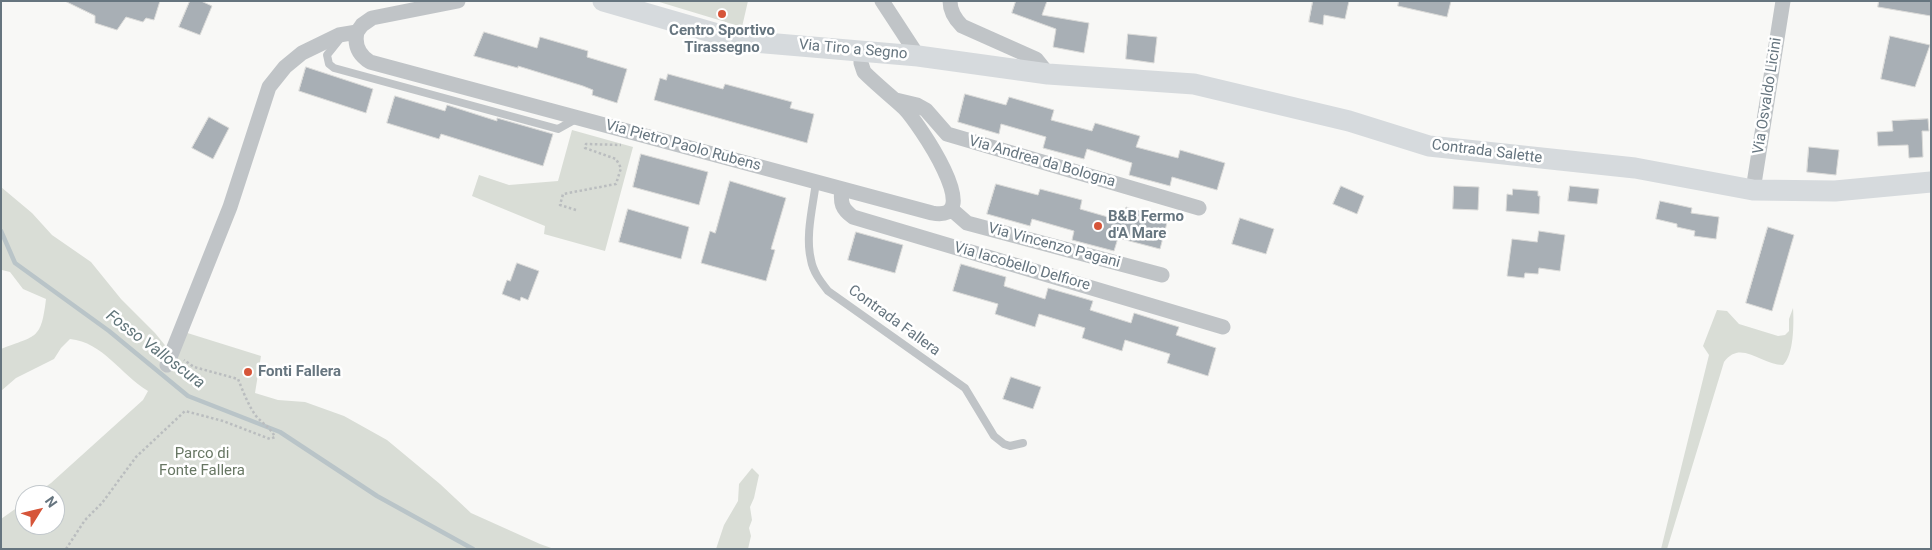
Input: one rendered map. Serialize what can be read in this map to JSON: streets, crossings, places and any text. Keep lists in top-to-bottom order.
{
  "streets": {
    "main road": ["Via Tiro a Segno", "Contrada Salette"],
    "street": [
      "Via Osvaldo Licini",
      "Via Pietro Paolo Rubens",
      "Via Andrea da Bologna",
      "Via Vincenzo Pagani",
      "Via Iacobello Delfiore"
    ],
    "lane": ["Contrada Fallera"]
  },
  "crossings": [
    ["Via Tiro a Segno", "Contrada Salette"],
    ["Via Osvaldo Licini", "Contrada Salette"],
    ["Via Pietro Paolo Rubens", "Via Vincenzo Pagani"],
    ["Via Pietro Paolo Rubens", "Via Iacobello Delfiore"],
    ["Via Pietro Paolo Rubens", "Contrada Fallera"]
  ],
  "water": ["Fosso Valloscura"],
  "parks": ["Parco di Fonte Fallera"],
  "places": ["Centro Sportivo Tirassegno", "B&B Fermo d'A Mare", "Fonti Fallera"],
  "north": "top right"
}
